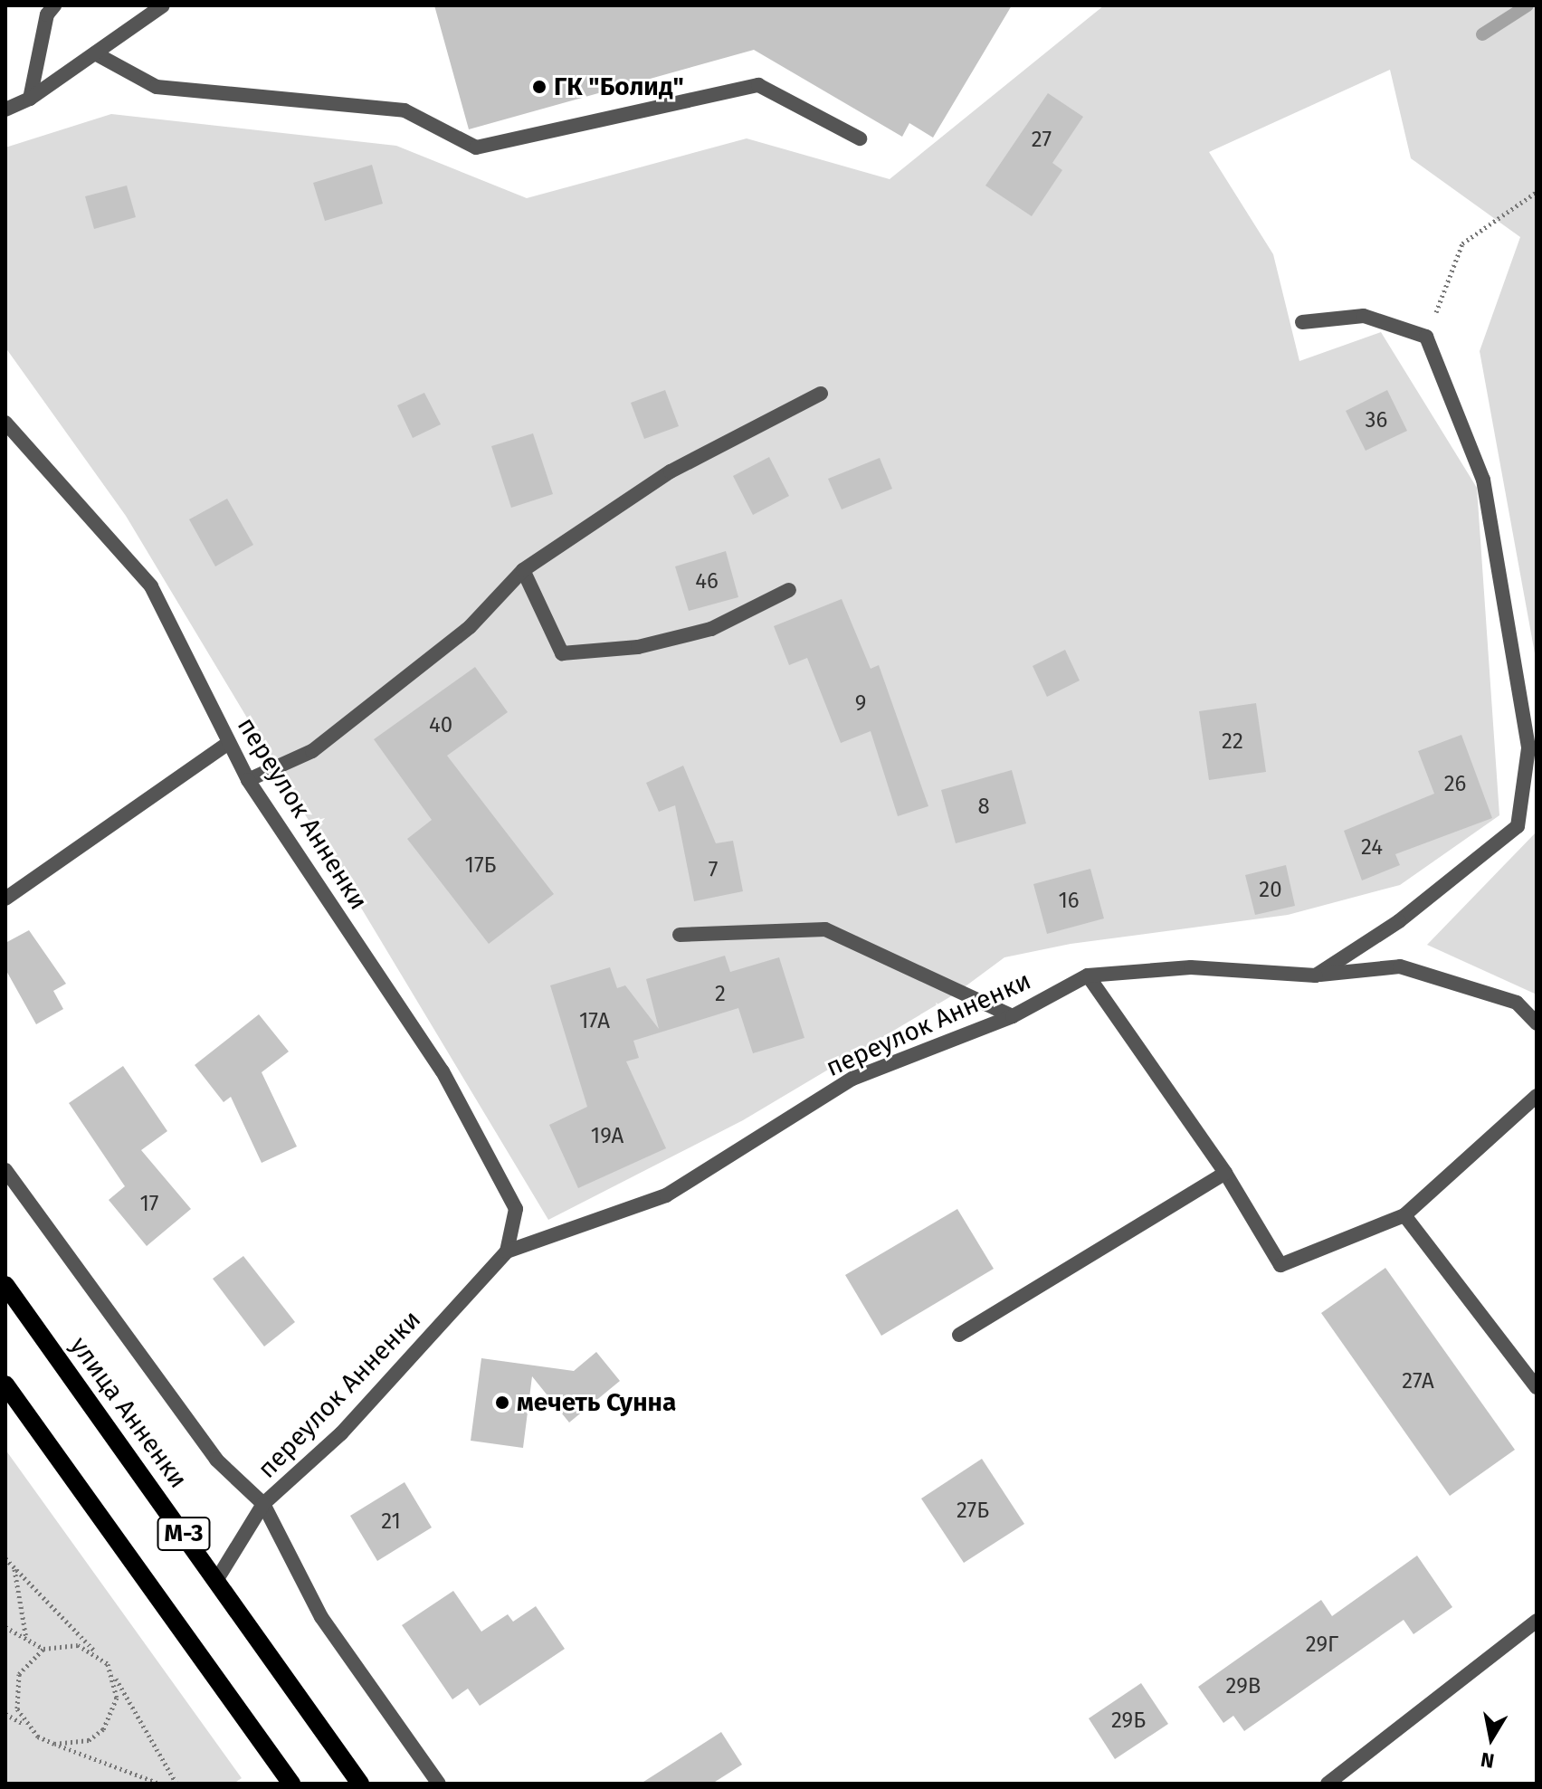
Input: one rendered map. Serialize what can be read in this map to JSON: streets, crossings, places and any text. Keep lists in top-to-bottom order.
{
  "streets": {
    "main road": ["улица Анненки", "М-3"],
    "street": ["переулок Анненки"]
  },
  "crossings": [
    ["переулок Анненки", "улица Анненки"]
  ],
  "places": ["ГК \"Болид\"", "мечеть Сунна"],
  "house_numbers": [
    "27",
    "36",
    "46",
    "9",
    "40",
    "22",
    "26",
    "8",
    "24",
    "17Б",
    "7",
    "20",
    "16",
    "2",
    "17А",
    "19А",
    "17",
    "27А",
    "27Б",
    "21",
    "29Г",
    "29В",
    "29Б"
  ],
  "north": "bottom"
}
